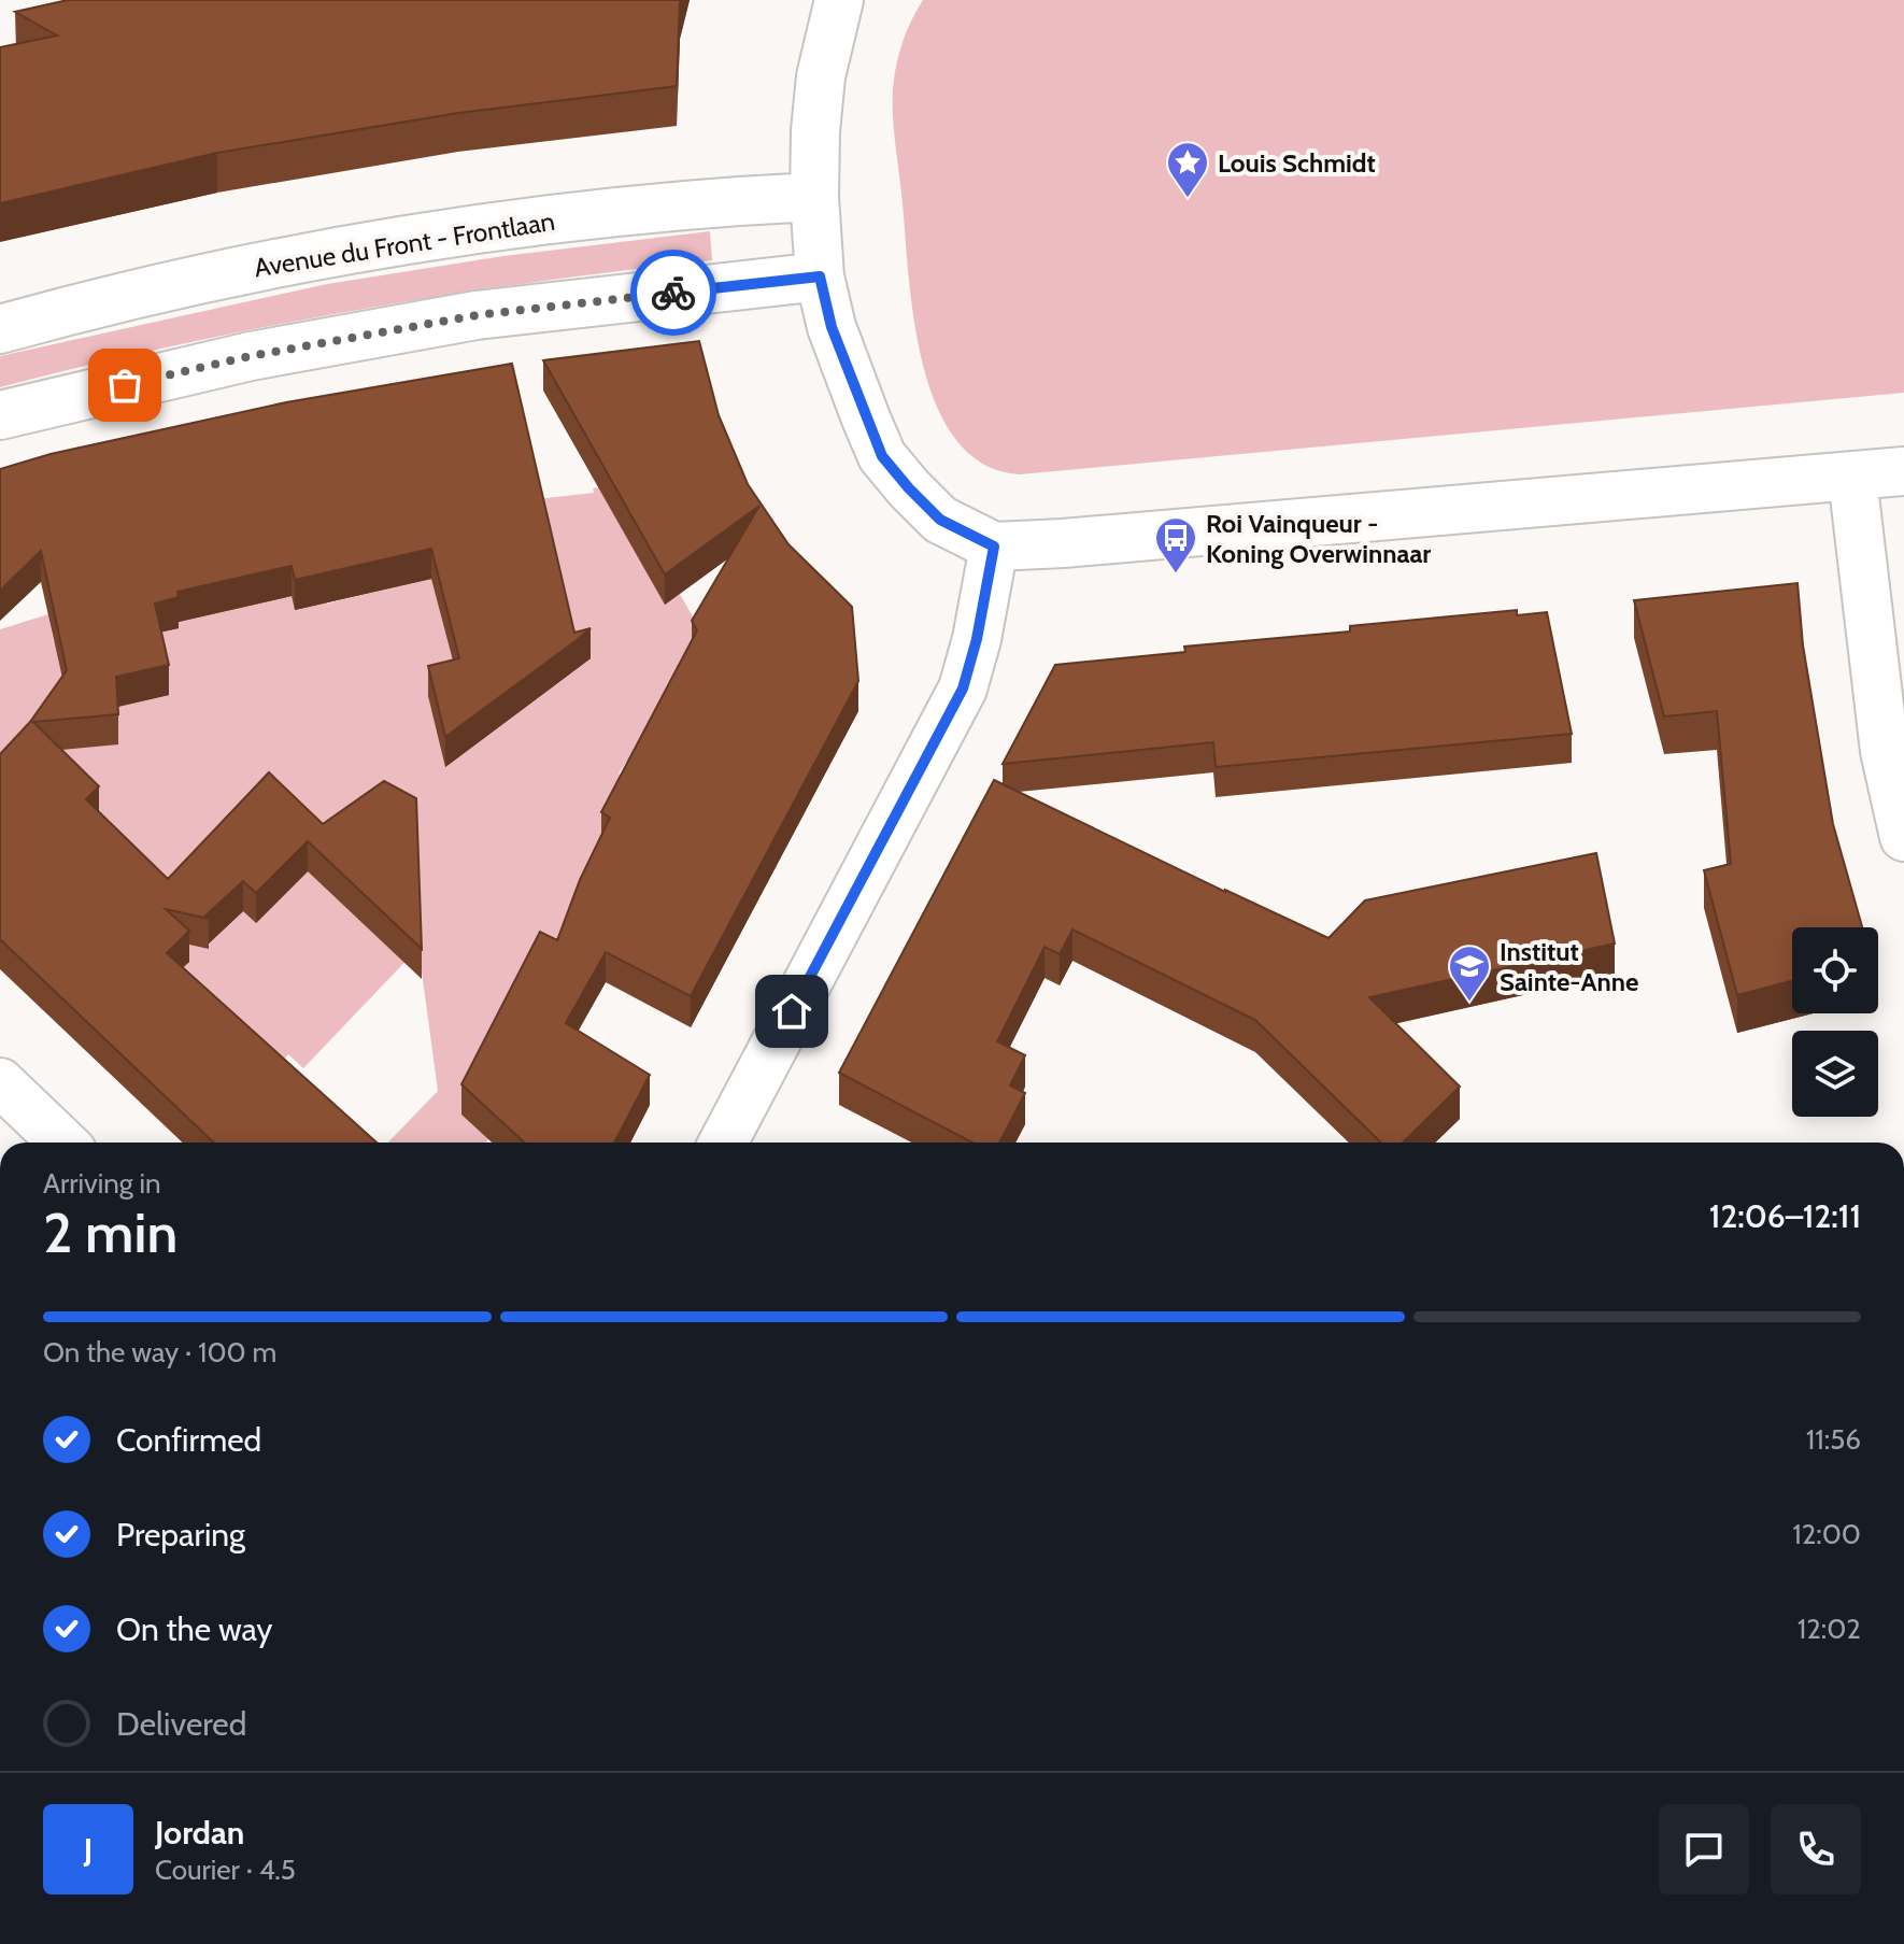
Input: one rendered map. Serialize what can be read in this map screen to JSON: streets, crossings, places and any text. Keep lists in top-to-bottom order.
{
  "streets": {
    "street": ["Avenue du Front - Frontlaan"]
  },
  "places": {
    "place": ["Louis Schmidt"],
    "bus stop": ["Roi Vainqueur - Koning Overwinnaar"],
    "school or university": ["Institut Sainte-Anne"]
  },
  "page": {
    "heading": ["2 min", "Arriving in", "12:06–12:11"],
    "panel": ["Jordan", "Courier · 4.5"],
    "bar": "On the way · 100 m",
    "list": [
      ["Confirmed", "11:56"],
      ["Preparing", "12:00"],
      ["On the way", "12:02"],
      "Delivered"
    ],
    "round": "J"
  }
}
